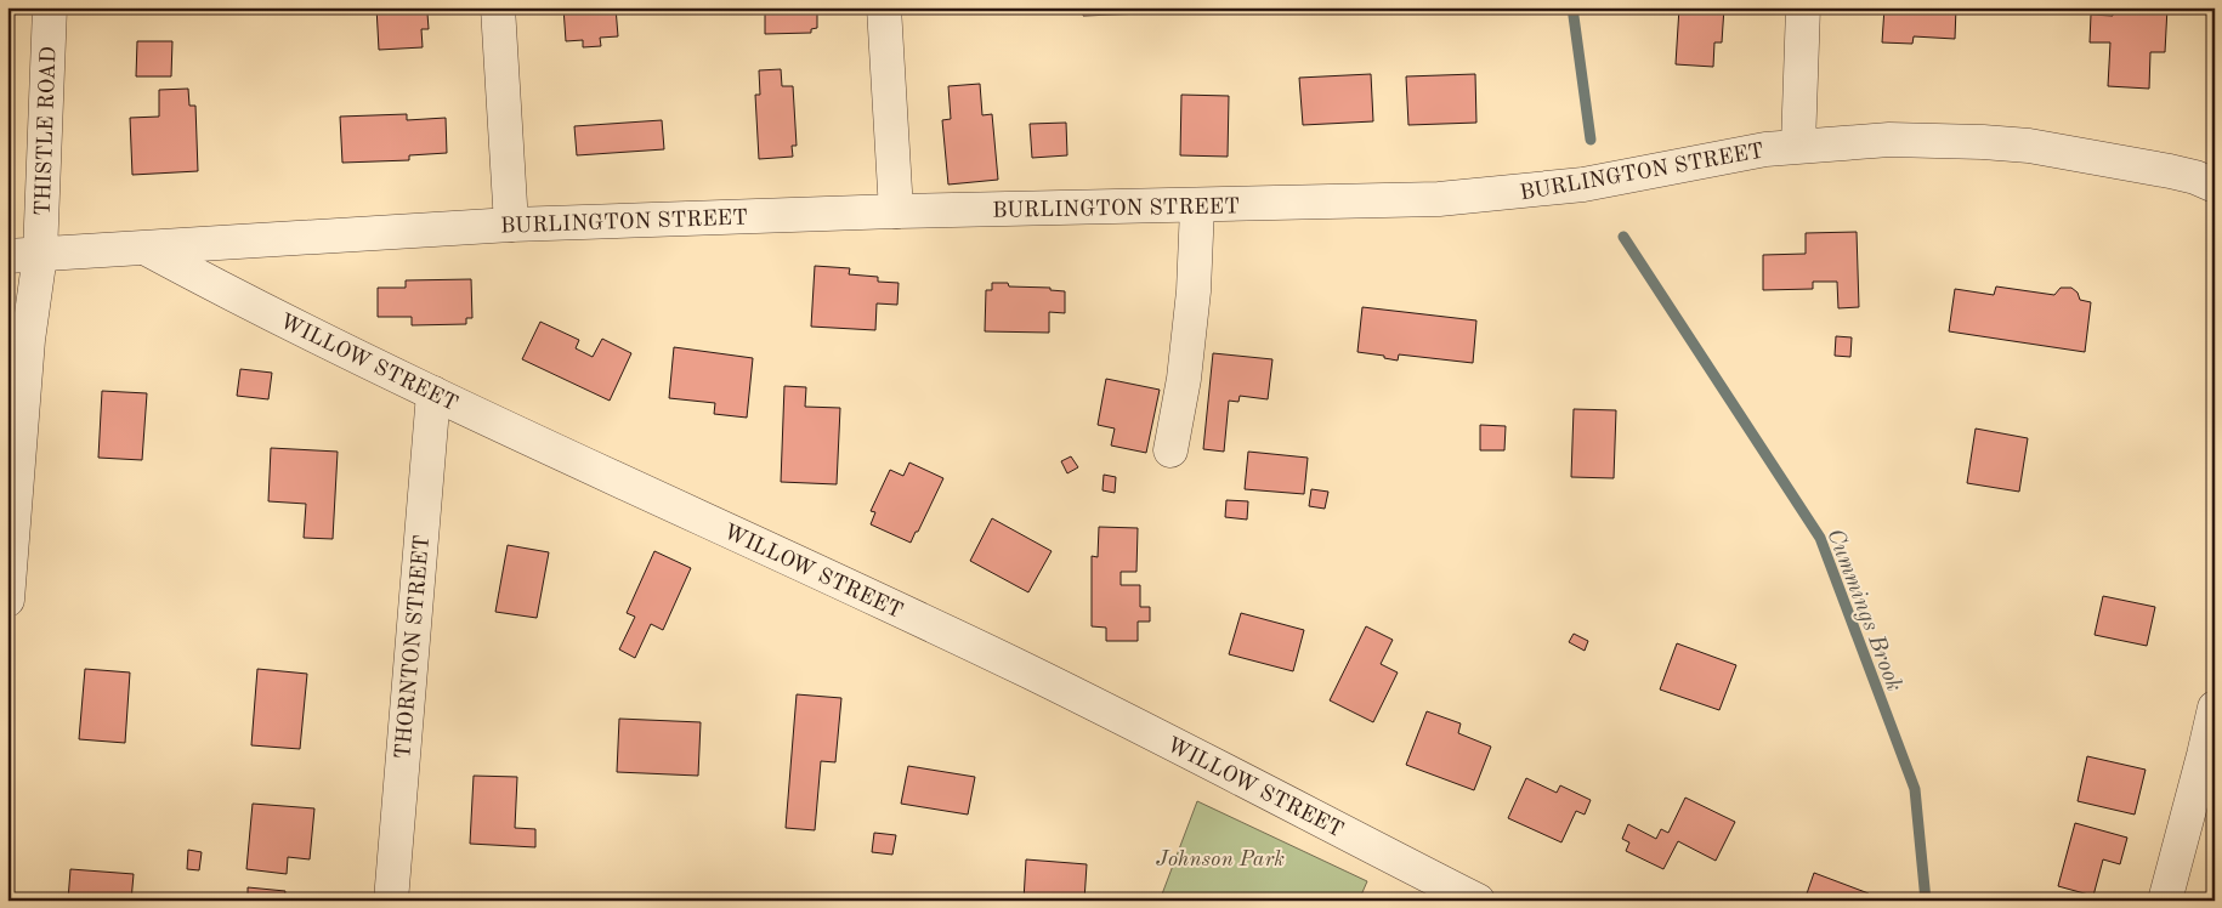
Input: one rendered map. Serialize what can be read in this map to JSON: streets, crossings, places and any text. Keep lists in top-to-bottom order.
{
  "streets": {
    "street": [
      "THISTLE ROAD",
      "BURLINGTON STREET",
      "WILLOW STREET",
      "THORNTON STREET"
    ]
  },
  "crossings": [
    ["THISTLE ROAD", "BURLINGTON STREET"],
    ["BURLINGTON STREET", "WILLOW STREET"],
    ["WILLOW STREET", "THORNTON STREET"]
  ],
  "water": ["Cummings Brook"],
  "parks": ["Johnson Park"]
}
